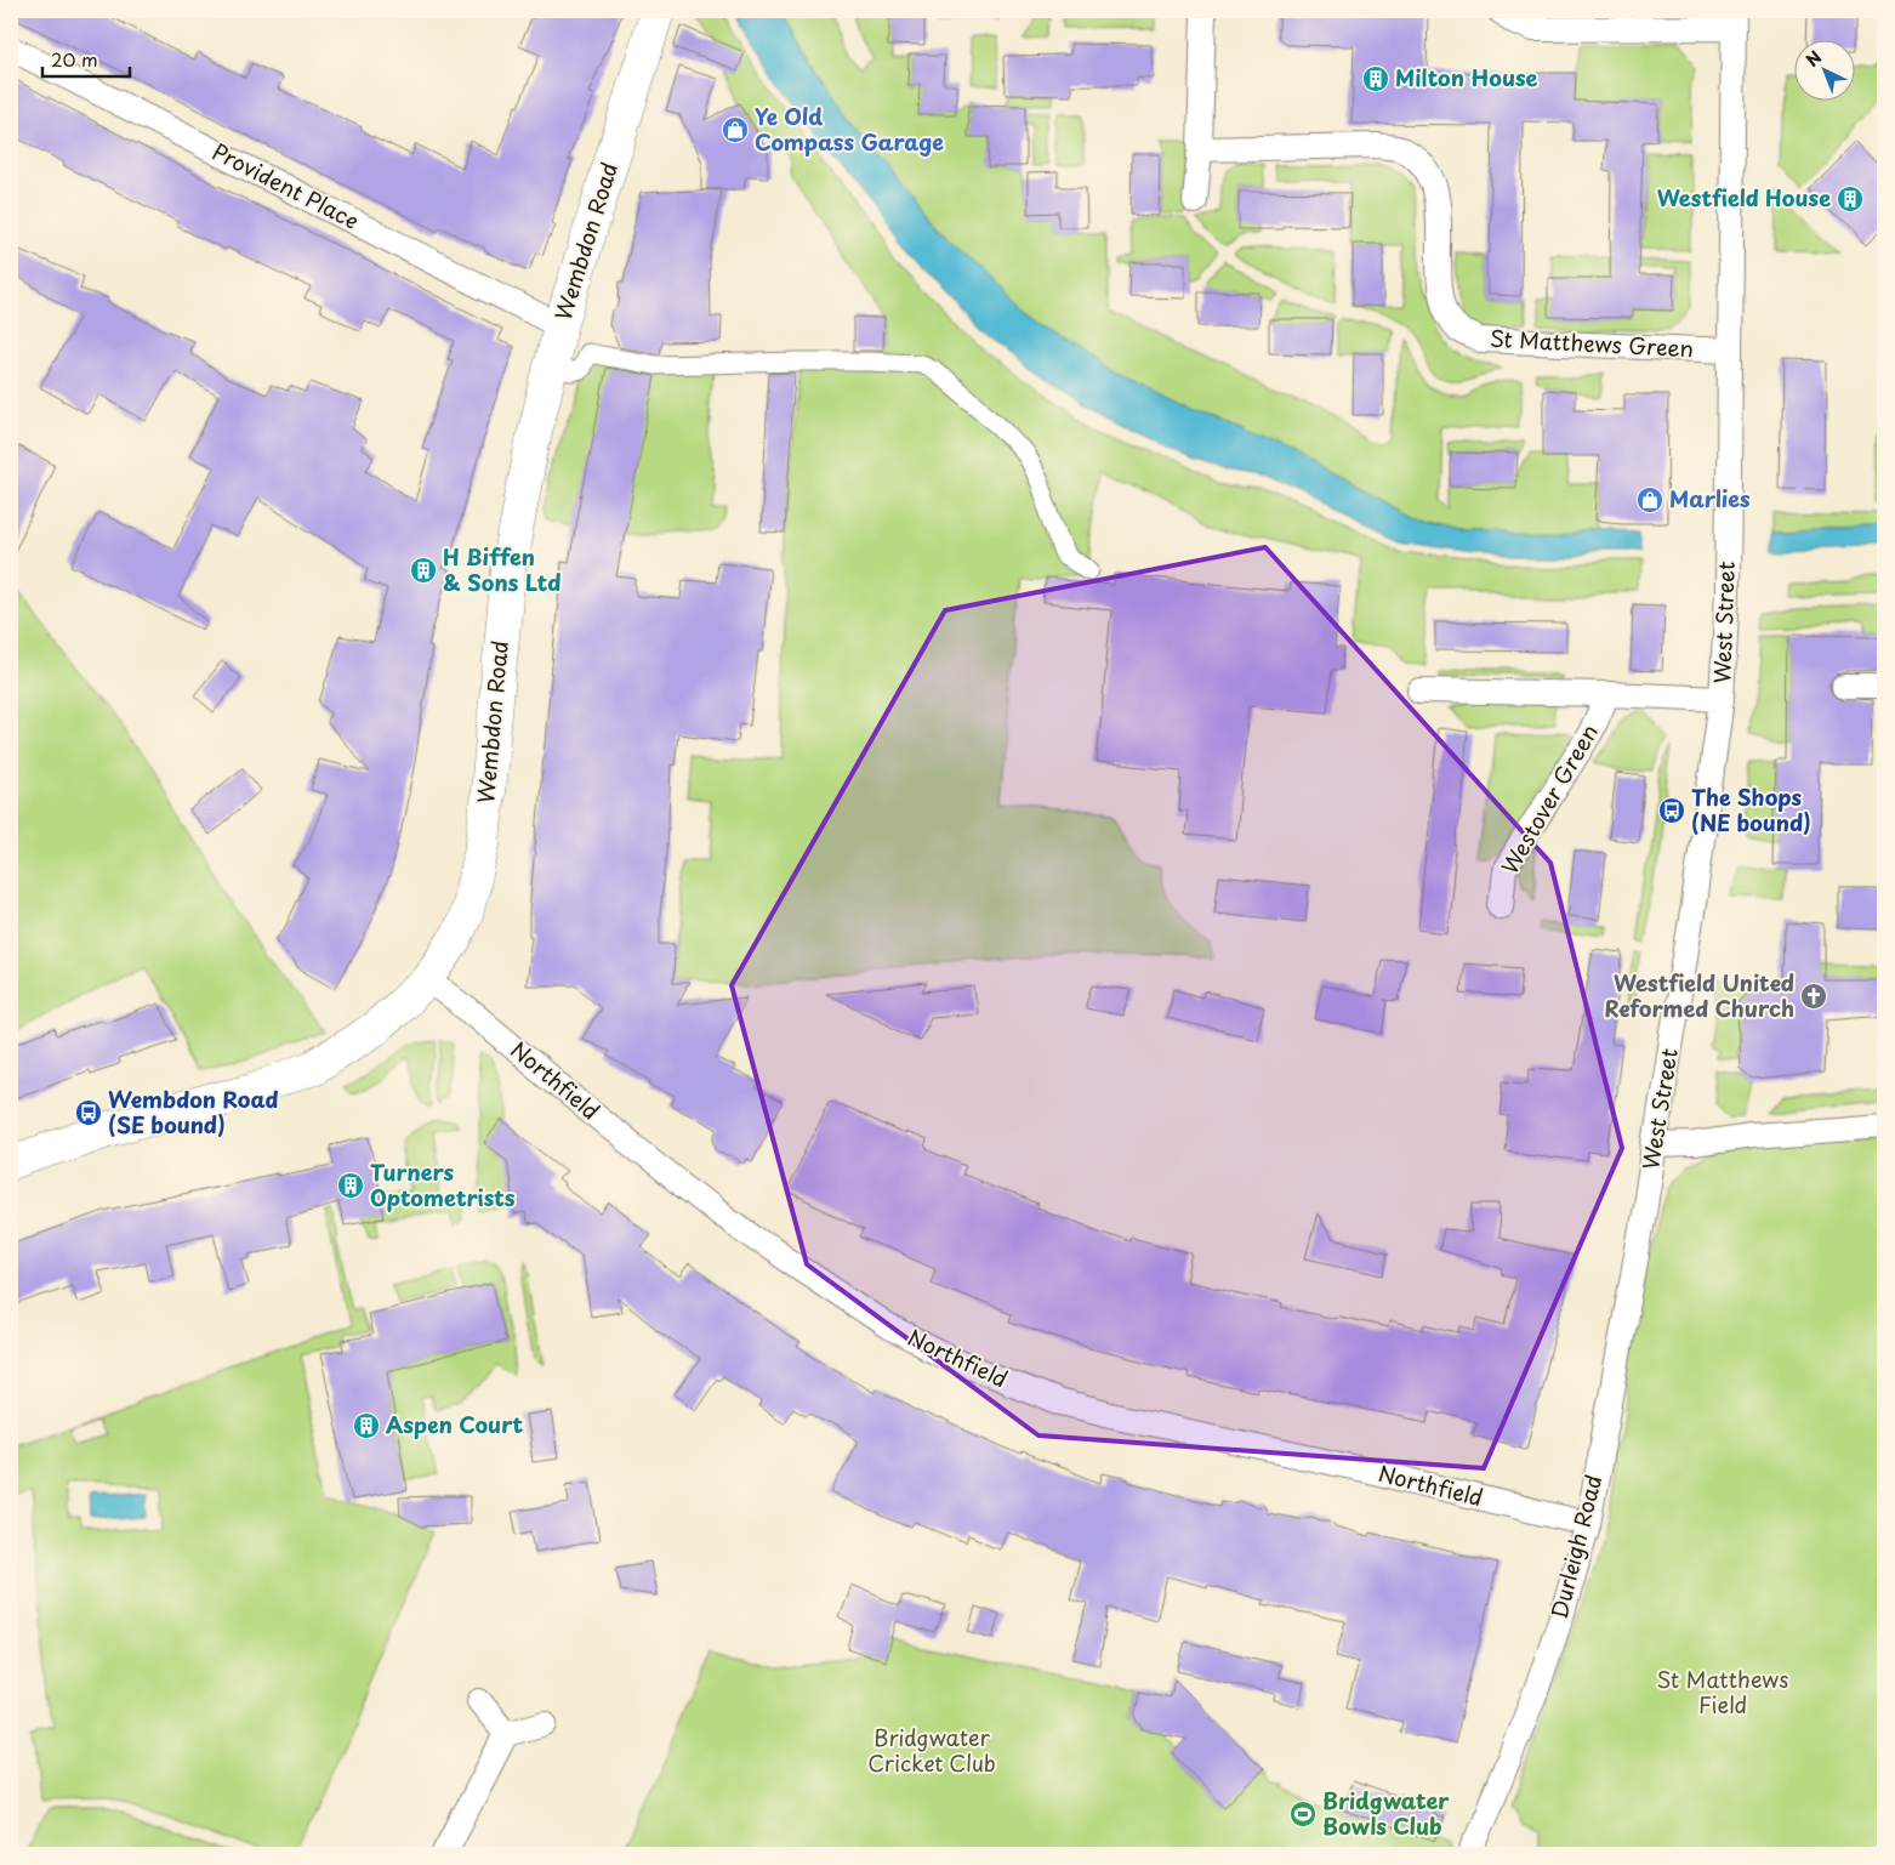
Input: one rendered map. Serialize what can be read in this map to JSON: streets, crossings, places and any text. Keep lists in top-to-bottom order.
{
  "streets": {
    "main road": ["Wembdon Road"],
    "street": [
      "Provident Place",
      "St Matthews Green",
      "West Street",
      "Westover Green",
      "Northfield",
      "Durleigh Road"
    ]
  },
  "crossings": [
    ["Provident Place", "Wembdon Road"],
    ["Wembdon Road", "Northfield"],
    ["St Matthews Green", "West Street"],
    ["West Street", "Westover Green"],
    ["West Street", "Durleigh Road"],
    ["Northfield", "Durleigh Road"]
  ],
  "parks": ["St Matthews Field", "Bridgwater Cricket Club"],
  "places": {
    "building": [
      "Milton House",
      "Westfield House",
      "H Biffen & Sons Ltd",
      "Turners Optometrists",
      "Aspen Court"
    ],
    "shop": ["Ye Old Compass Garage", "Marlies"],
    "bus stop": ["The Shops (NE bound)", "Wembdon Road (SE bound)"],
    "church": ["Westfield United Reformed Church"],
    "sports": ["Bridgwater Bowls Club"]
  },
  "scale_bar": "20 m",
  "north": "top left"
}
